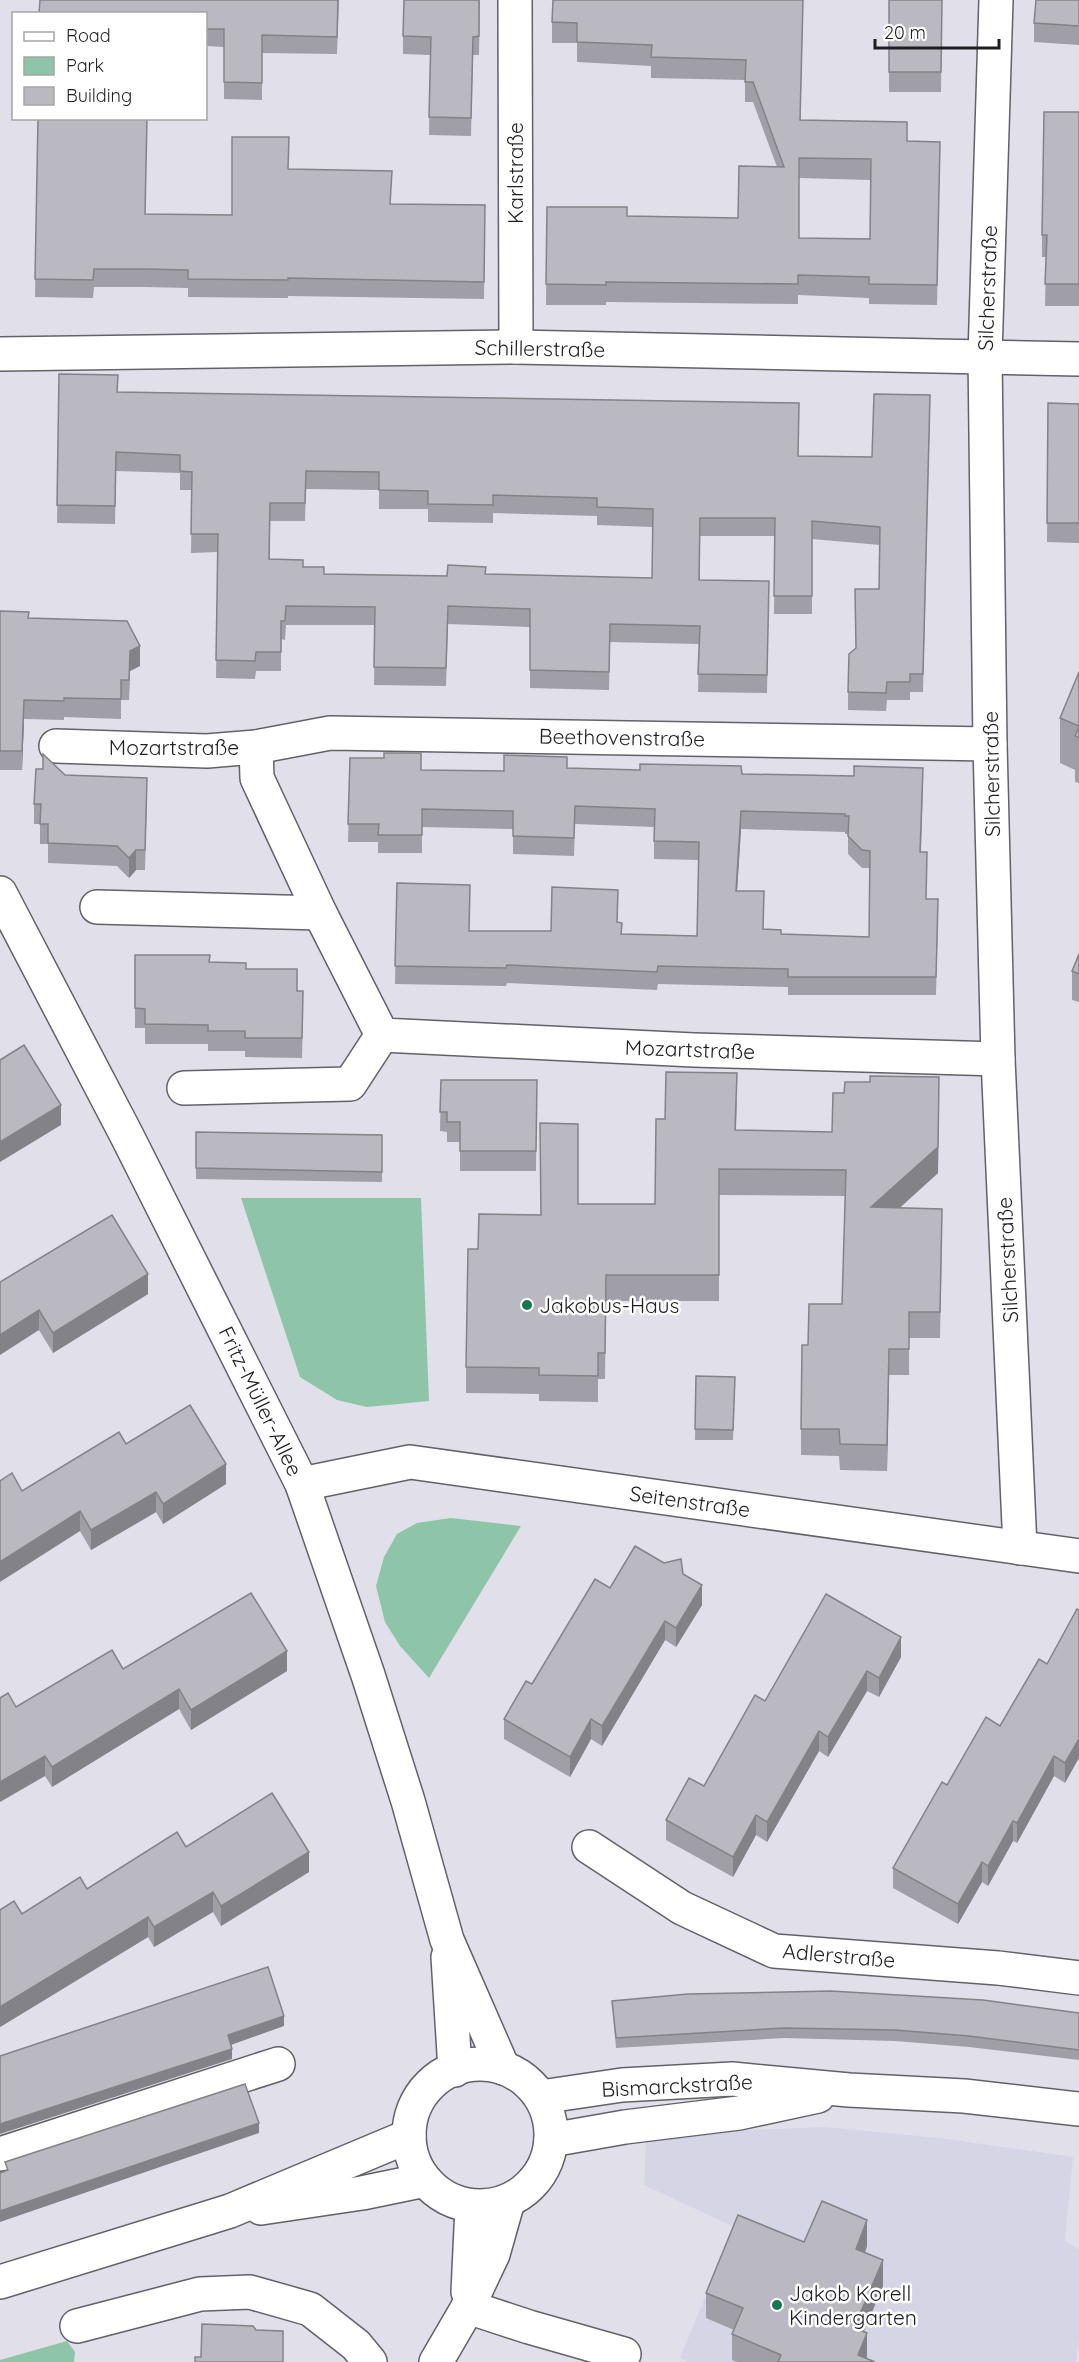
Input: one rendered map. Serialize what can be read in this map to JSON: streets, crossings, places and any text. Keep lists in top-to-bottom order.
{
  "streets": {
    "street": [
      "Karlstraße",
      "Silcherstraße",
      "Schillerstraße",
      "Beethovenstraße",
      "Mozartstraße",
      "Fritz-Müller-Allee",
      "Seitenstraße",
      "Adlerstraße",
      "Bismarckstraße"
    ]
  },
  "crossings": [
    ["Karlstraße", "Schillerstraße"],
    ["Silcherstraße", "Schillerstraße"],
    ["Silcherstraße", "Beethovenstraße"],
    ["Silcherstraße", "Mozartstraße"],
    ["Silcherstraße", "Seitenstraße"],
    ["Beethovenstraße", "Mozartstraße"],
    ["Fritz-Müller-Allee", "Seitenstraße"],
    ["Fritz-Müller-Allee", "Bismarckstraße"]
  ],
  "places": ["Jakobus-Haus", "Jakob Korell Kindergarten"],
  "legend": ["Road", "Park", "Building"],
  "scale_bar": "20 m"
}
